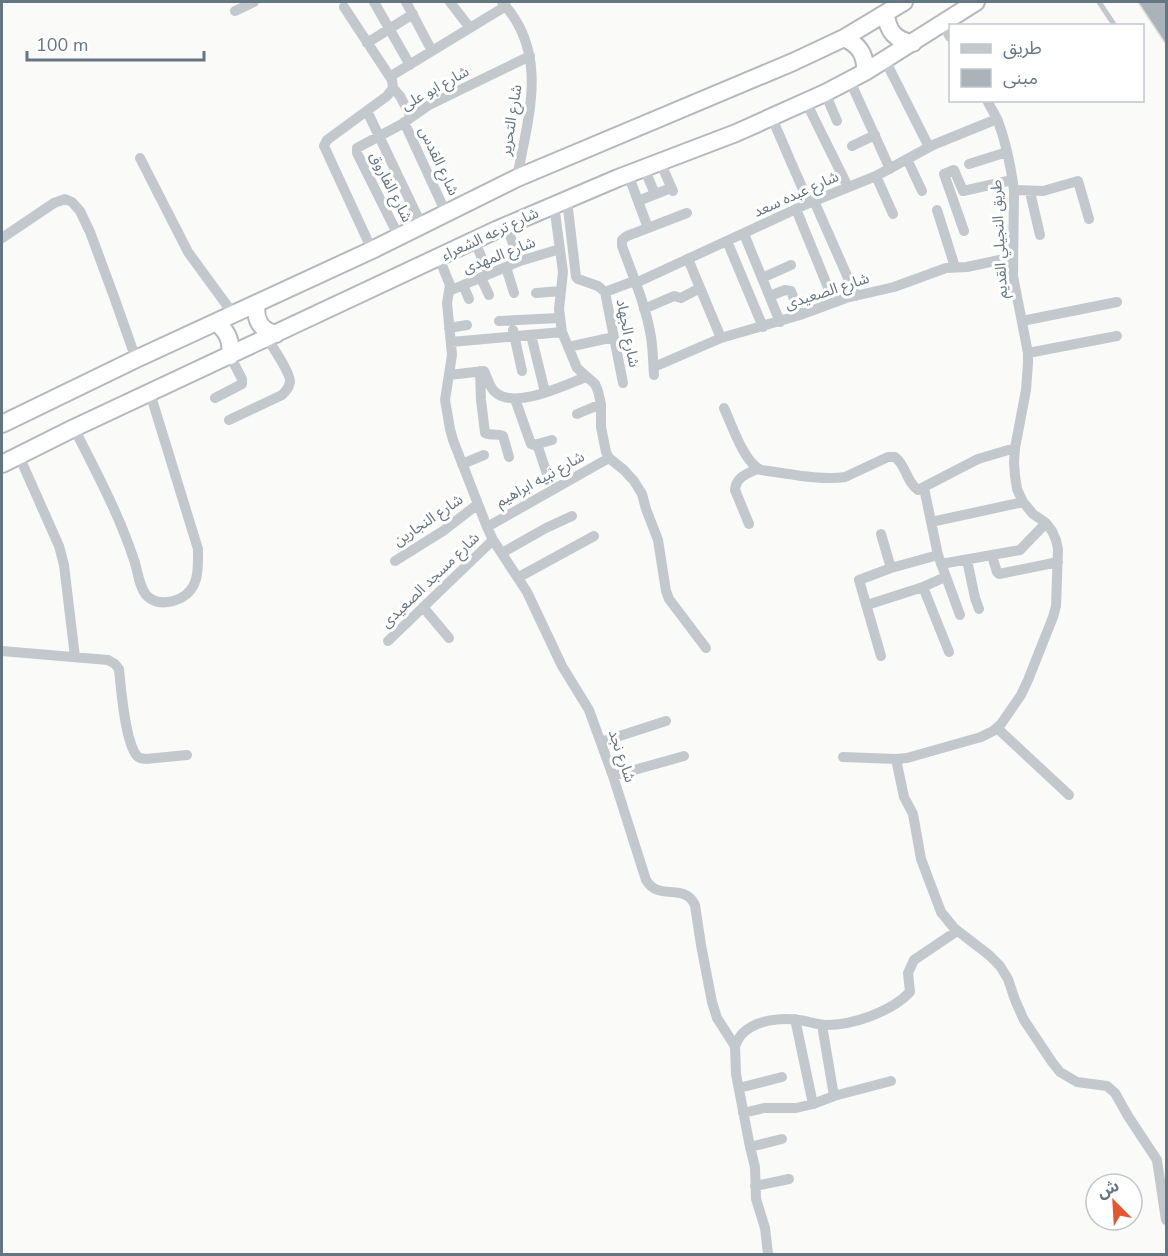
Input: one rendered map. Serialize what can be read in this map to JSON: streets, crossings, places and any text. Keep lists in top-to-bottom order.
{
  "streets": {
    "highway": ["شارع ترعه الشعراء"],
    "street": [
      "شارع ابو على",
      "شارع التحرير",
      "شارع القدس",
      "شارع الفاروق",
      "شارع عبده سعد",
      "طريق النجيلي القديم",
      "شارع المهدى",
      "شارع الصعيدى",
      "شارع الجهاد",
      "شارع نبيه ابراهيم",
      "شارع النجارين",
      "شارع مسجد الصعيدى",
      "شارع نجد"
    ]
  },
  "crossings": [
    ["شارع ابو على", "شارع التحرير"],
    ["شارع ابو على", "شارع القدس"],
    ["شارع ابو على", "شارع الفاروق"],
    ["شارع عبده سعد", "طريق النجيلي القديم"],
    ["شارع عبده سعد", "شارع الجهاد"],
    ["شارع ترعه الشعراء", "شارع الجهاد"],
    ["شارع ترعه الشعراء", "شارع نجد"],
    ["طريق النجيلي القديم", "شارع الصعيدى"],
    ["شارع المهدى", "شارع نجد"],
    ["شارع نبيه ابراهيم", "شارع نجد"],
    ["شارع النجارين", "شارع نجد"],
    ["شارع مسجد الصعيدى", "شارع نجد"]
  ],
  "legend": ["طريق", "مبنى"],
  "scale_bar": "100 m",
  "north": "top left"
}
